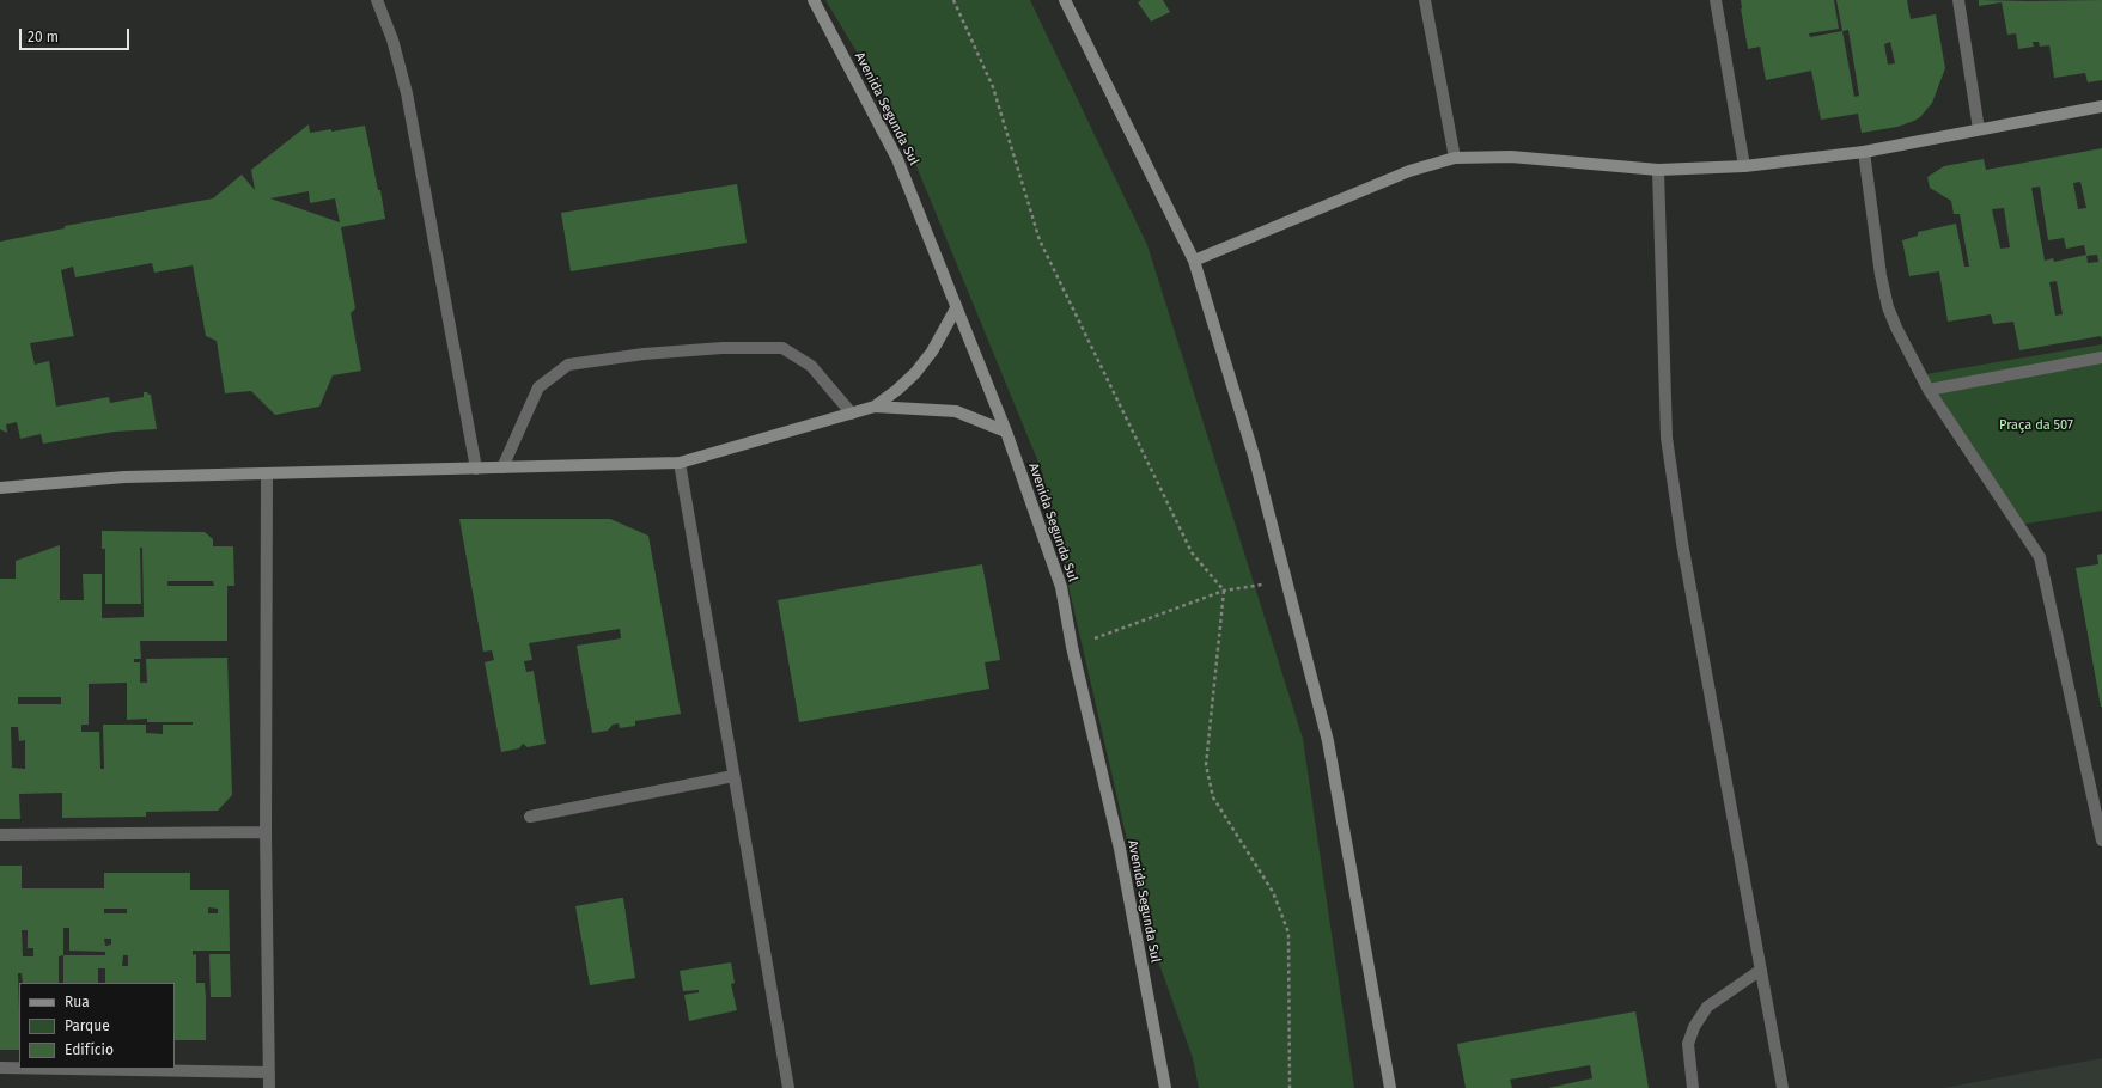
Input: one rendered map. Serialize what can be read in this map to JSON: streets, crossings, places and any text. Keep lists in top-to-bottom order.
{
  "streets": {
    "main road": ["Avenida Segunda Sul"]
  },
  "parks": ["Praça da 507"],
  "legend": ["Rua", "Parque", "Edifício"],
  "scale_bar": "20 m"
}
